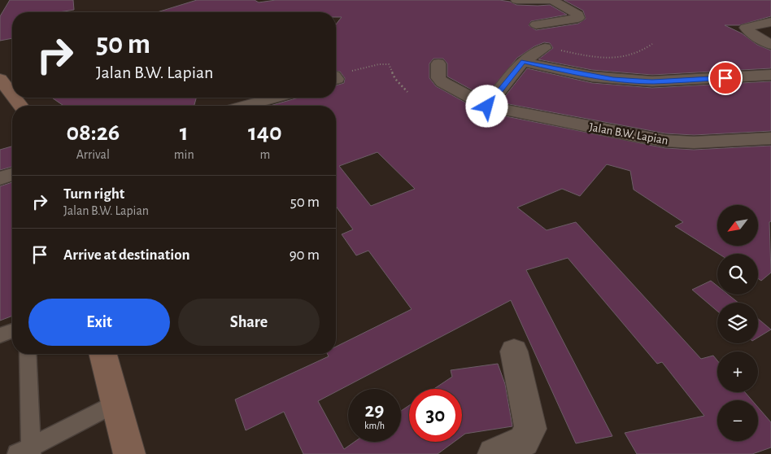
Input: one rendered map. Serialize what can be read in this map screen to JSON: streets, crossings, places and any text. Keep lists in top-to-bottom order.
{
  "streets": {
    "street": ["Jalan B.W. Lapian"]
  },
  "north": "bottom left",
  "page": {
    "turn": ["50 m", "Jalan B.W. Lapian"],
    "eta": [
      "08:26",
      "Arrival",
      "1",
      "min",
      "140",
      "m"
    ],
    "list": [
      {
        "name": "Turn right",
        "note": "Jalan B.W. Lapian",
        "value": "50 m"
      },
      {
        "name": "Arrive at destination",
        "value": "90 m"
      }
    ],
    "map_buttons": ["+", "−"],
    "buttons": ["Exit", "Share"],
    "speed": "29 km/h",
    "limit": "30"
  }
}
